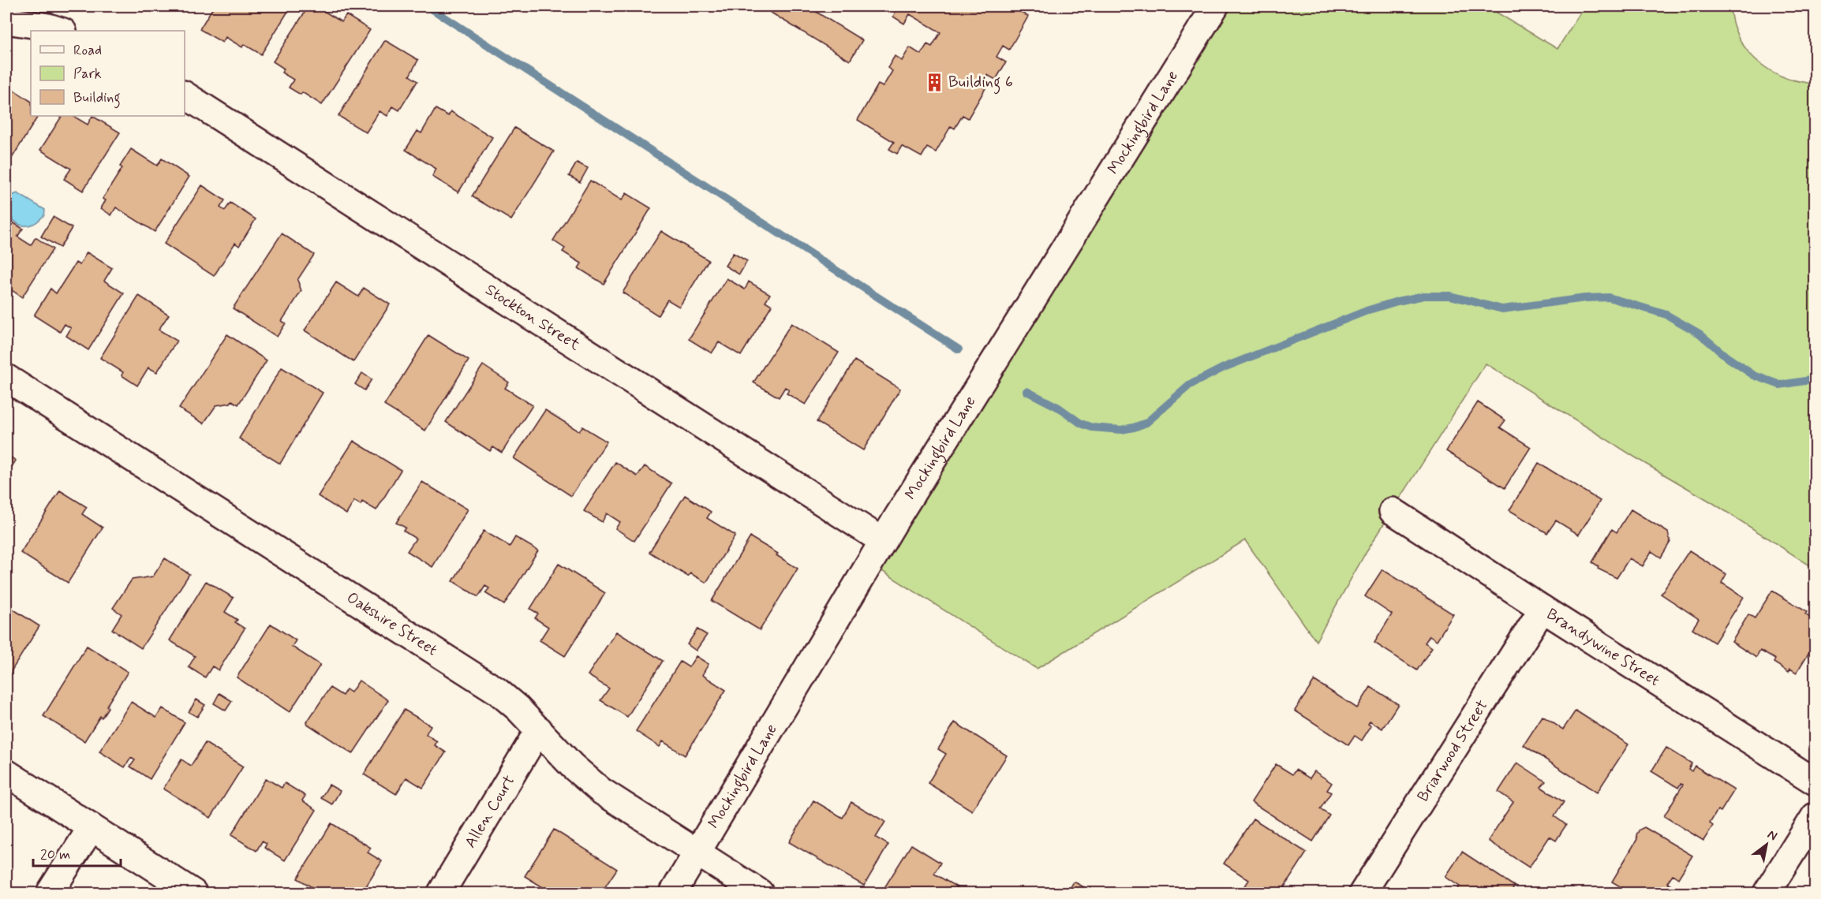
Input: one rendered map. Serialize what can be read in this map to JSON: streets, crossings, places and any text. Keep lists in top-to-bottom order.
{
  "streets": {
    "street": [
      "Mockingbird Lane",
      "Stockton Street",
      "Oakshire Street",
      "Brandywine Street",
      "Briarwood Street",
      "Allen Court"
    ]
  },
  "crossings": [
    ["Mockingbird Lane", "Stockton Street"],
    ["Mockingbird Lane", "Oakshire Street"],
    ["Oakshire Street", "Allen Court"],
    ["Brandywine Street", "Briarwood Street"]
  ],
  "places": {
    "building": ["Building 6"]
  },
  "legend": ["Road", "Park", "Building"],
  "scale_bar": "20 m",
  "north": "top right"
}
